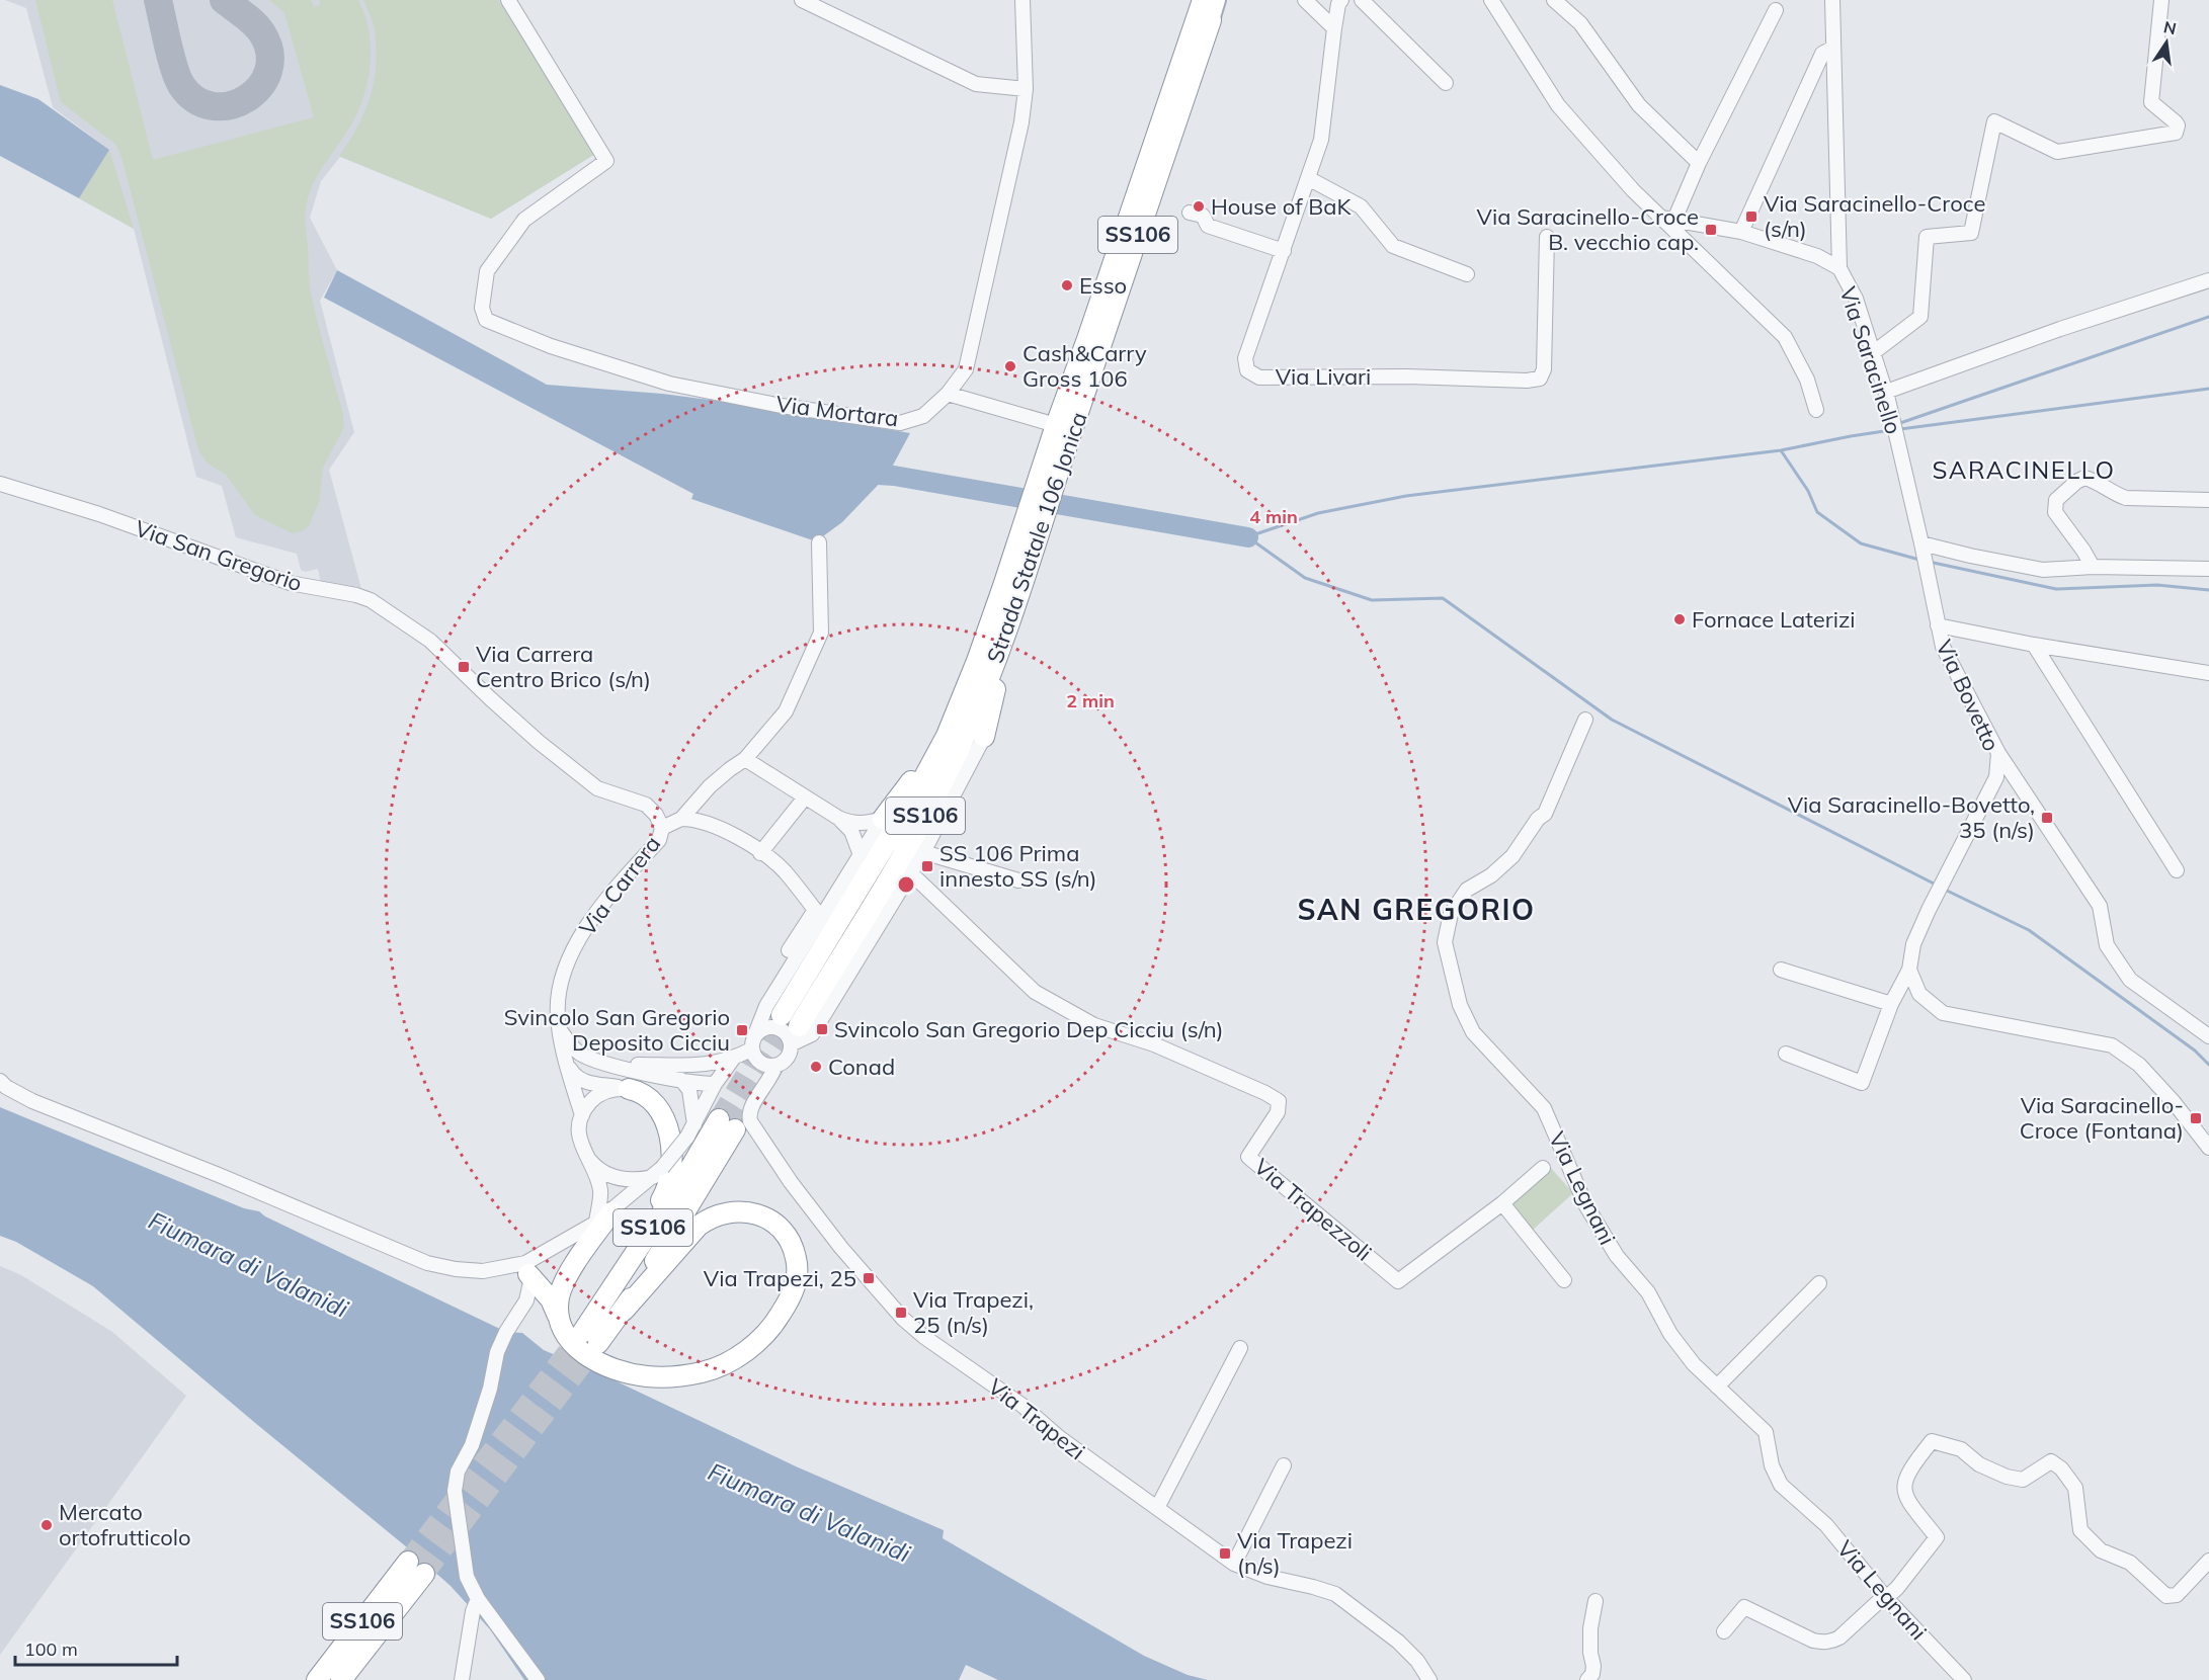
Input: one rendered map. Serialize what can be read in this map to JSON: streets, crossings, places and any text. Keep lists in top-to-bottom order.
{
  "streets": {
    "highway": ["SS106", "Strada Statale 106 Jonica"],
    "street": [
      "Via Saracinello",
      "Via Livari",
      "Via Mortara",
      "Via San Gregorio",
      "Via Bovetto",
      "Via Carrera",
      "Via Legnani",
      "Via Trapezzoli",
      "Via Trapezi"
    ]
  },
  "crossings": [
    ["Via Saracinello", "Via Bovetto"],
    ["Strada Statale 106 Jonica", "Via Trapezi"],
    ["Via San Gregorio", "Via Carrera"]
  ],
  "districts": ["SARACINELLO", "SAN GREGORIO"],
  "water": ["Fiumara di Valanidi"],
  "places": {
    "other": [
      "House of BaK",
      "Esso",
      "Cash&Carry Gross 106",
      "Fornace Laterizi",
      "Conad",
      "Mercato ortofrutticolo"
    ],
    "transit": [
      "Via Saracinello-Croce (s/n)",
      "Via Saracinello-Croce B. vecchio cap.",
      "Via Carrera Centro Brico (s/n)",
      "Via Saracinello-Bovetto, 35 (n/s)",
      "SS 106 Prima innesto SS (s/n)",
      "Svincolo San Gregorio Dep Cicciu (s/n)",
      "Svincolo San Gregorio Deposito Cicciu",
      "Via Saracinello- Croce (Fontana)",
      "Via Trapezi, 25",
      "Via Trapezi, 25 (n/s)",
      "Via Trapezi (n/s)"
    ]
  },
  "scale_bar": "100 m",
  "north": "top",
  "rings": ["4 min", "2 min"]
}
